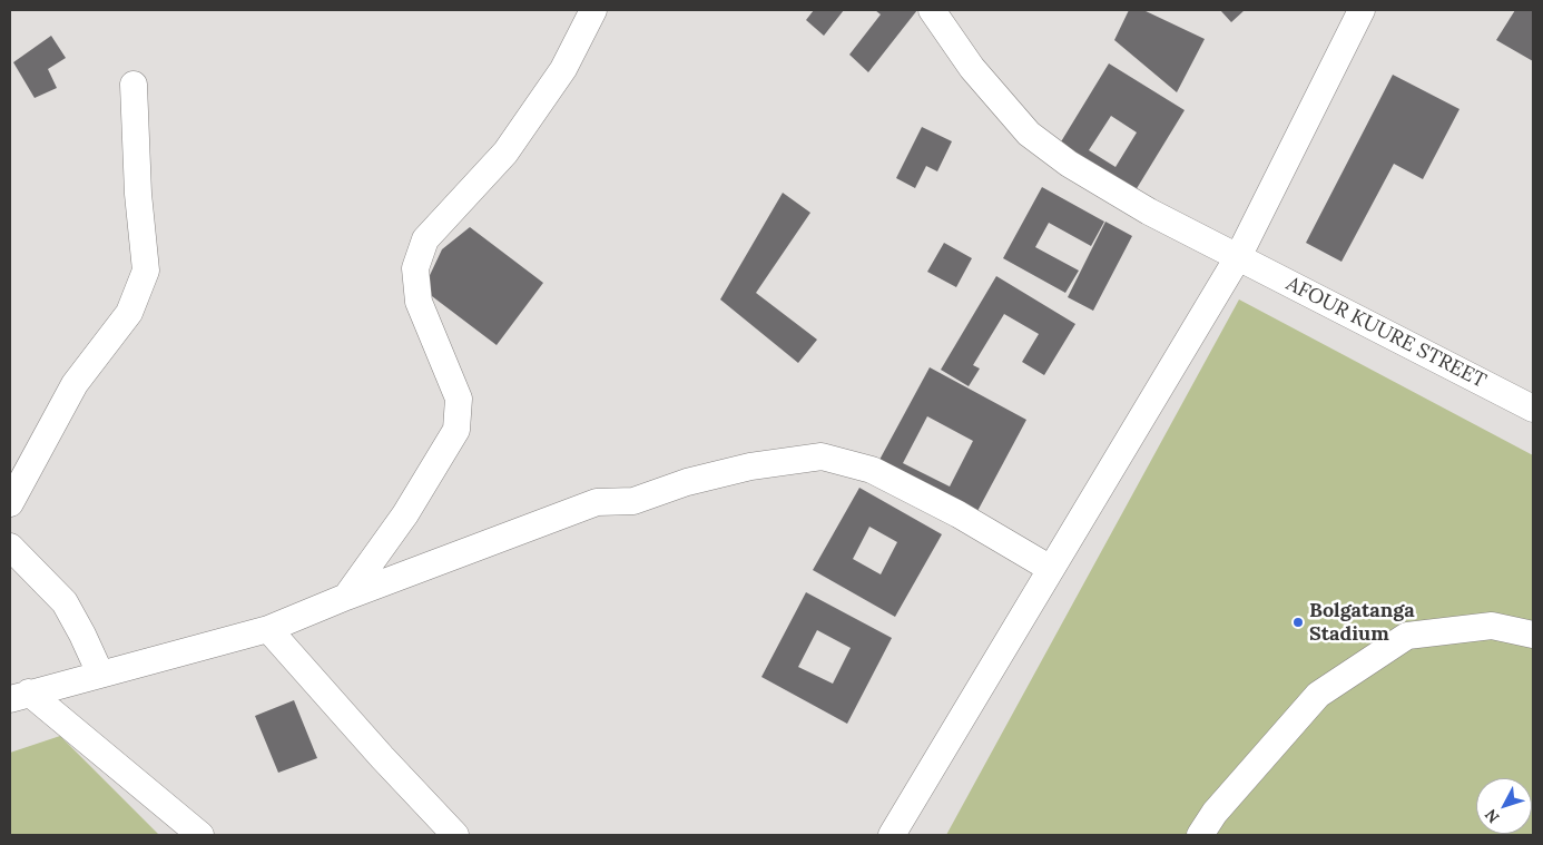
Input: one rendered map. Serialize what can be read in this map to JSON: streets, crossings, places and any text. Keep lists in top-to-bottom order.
{
  "streets": {
    "street": ["AFOUR KUURE STREET"]
  },
  "places": ["Bolgatanga Stadium"],
  "north": "bottom left"
}
